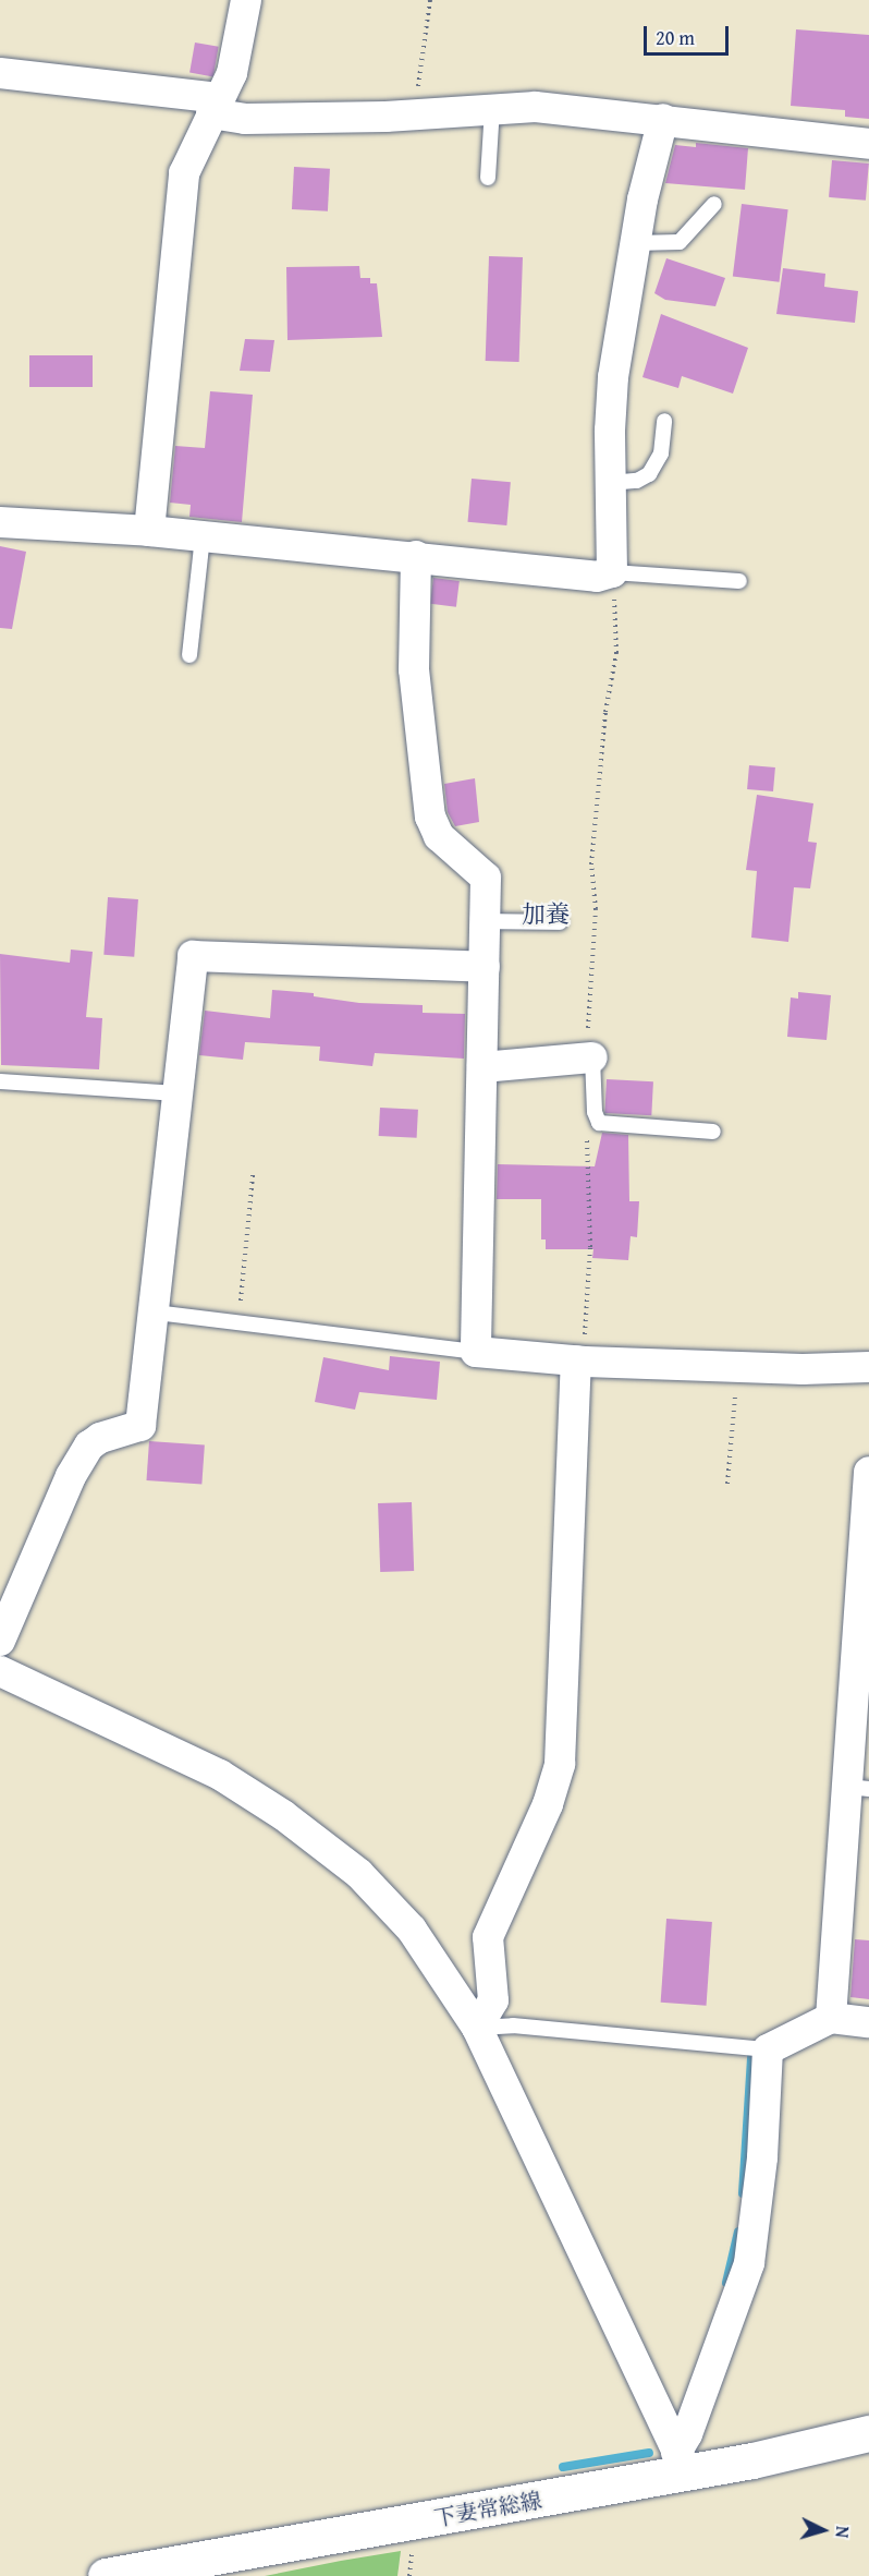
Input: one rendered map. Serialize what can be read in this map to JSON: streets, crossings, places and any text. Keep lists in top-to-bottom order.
{
  "streets": {
    "main road": ["下妻常総線"]
  },
  "districts": ["加養"],
  "scale_bar": "20 m",
  "north": "right"
}
